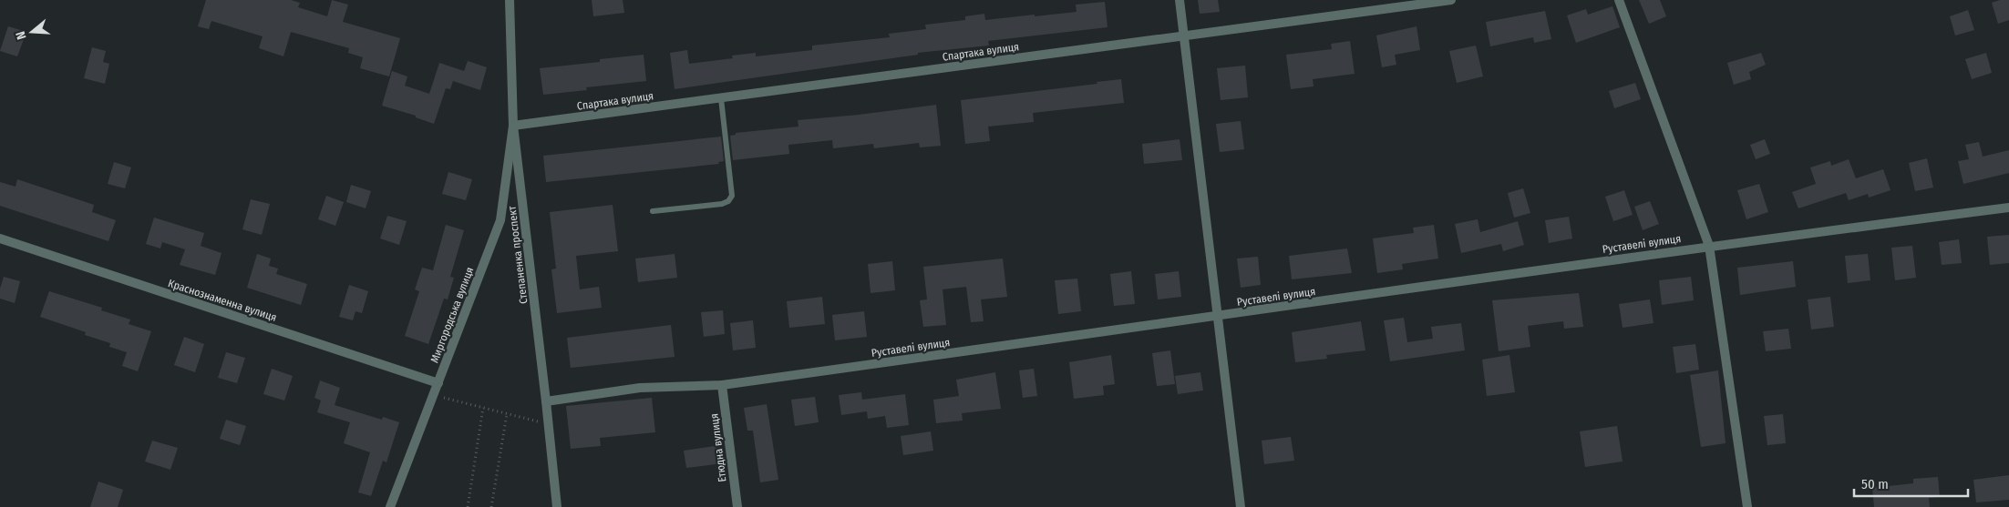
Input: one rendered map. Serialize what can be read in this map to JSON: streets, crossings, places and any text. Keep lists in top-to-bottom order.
{
  "streets": {
    "street": [
      "Спартака вулиця",
      "Руставелі вулиця",
      "Степаненка проспект",
      "Краснознаменна вулиця",
      "Миргородська вулиця",
      "Етюдна вулиця"
    ]
  },
  "crossings": [
    ["Спартака вулиця", "Степаненка проспект"],
    ["Спартака вулиця", "Миргородська вулиця"],
    ["Руставелі вулиця", "Степаненка проспект"],
    ["Руставелі вулиця", "Етюдна вулиця"],
    ["Степаненка проспект", "Миргородська вулиця"],
    ["Краснознаменна вулиця", "Миргородська вулиця"]
  ],
  "scale_bar": "50 m",
  "north": "left"
}
